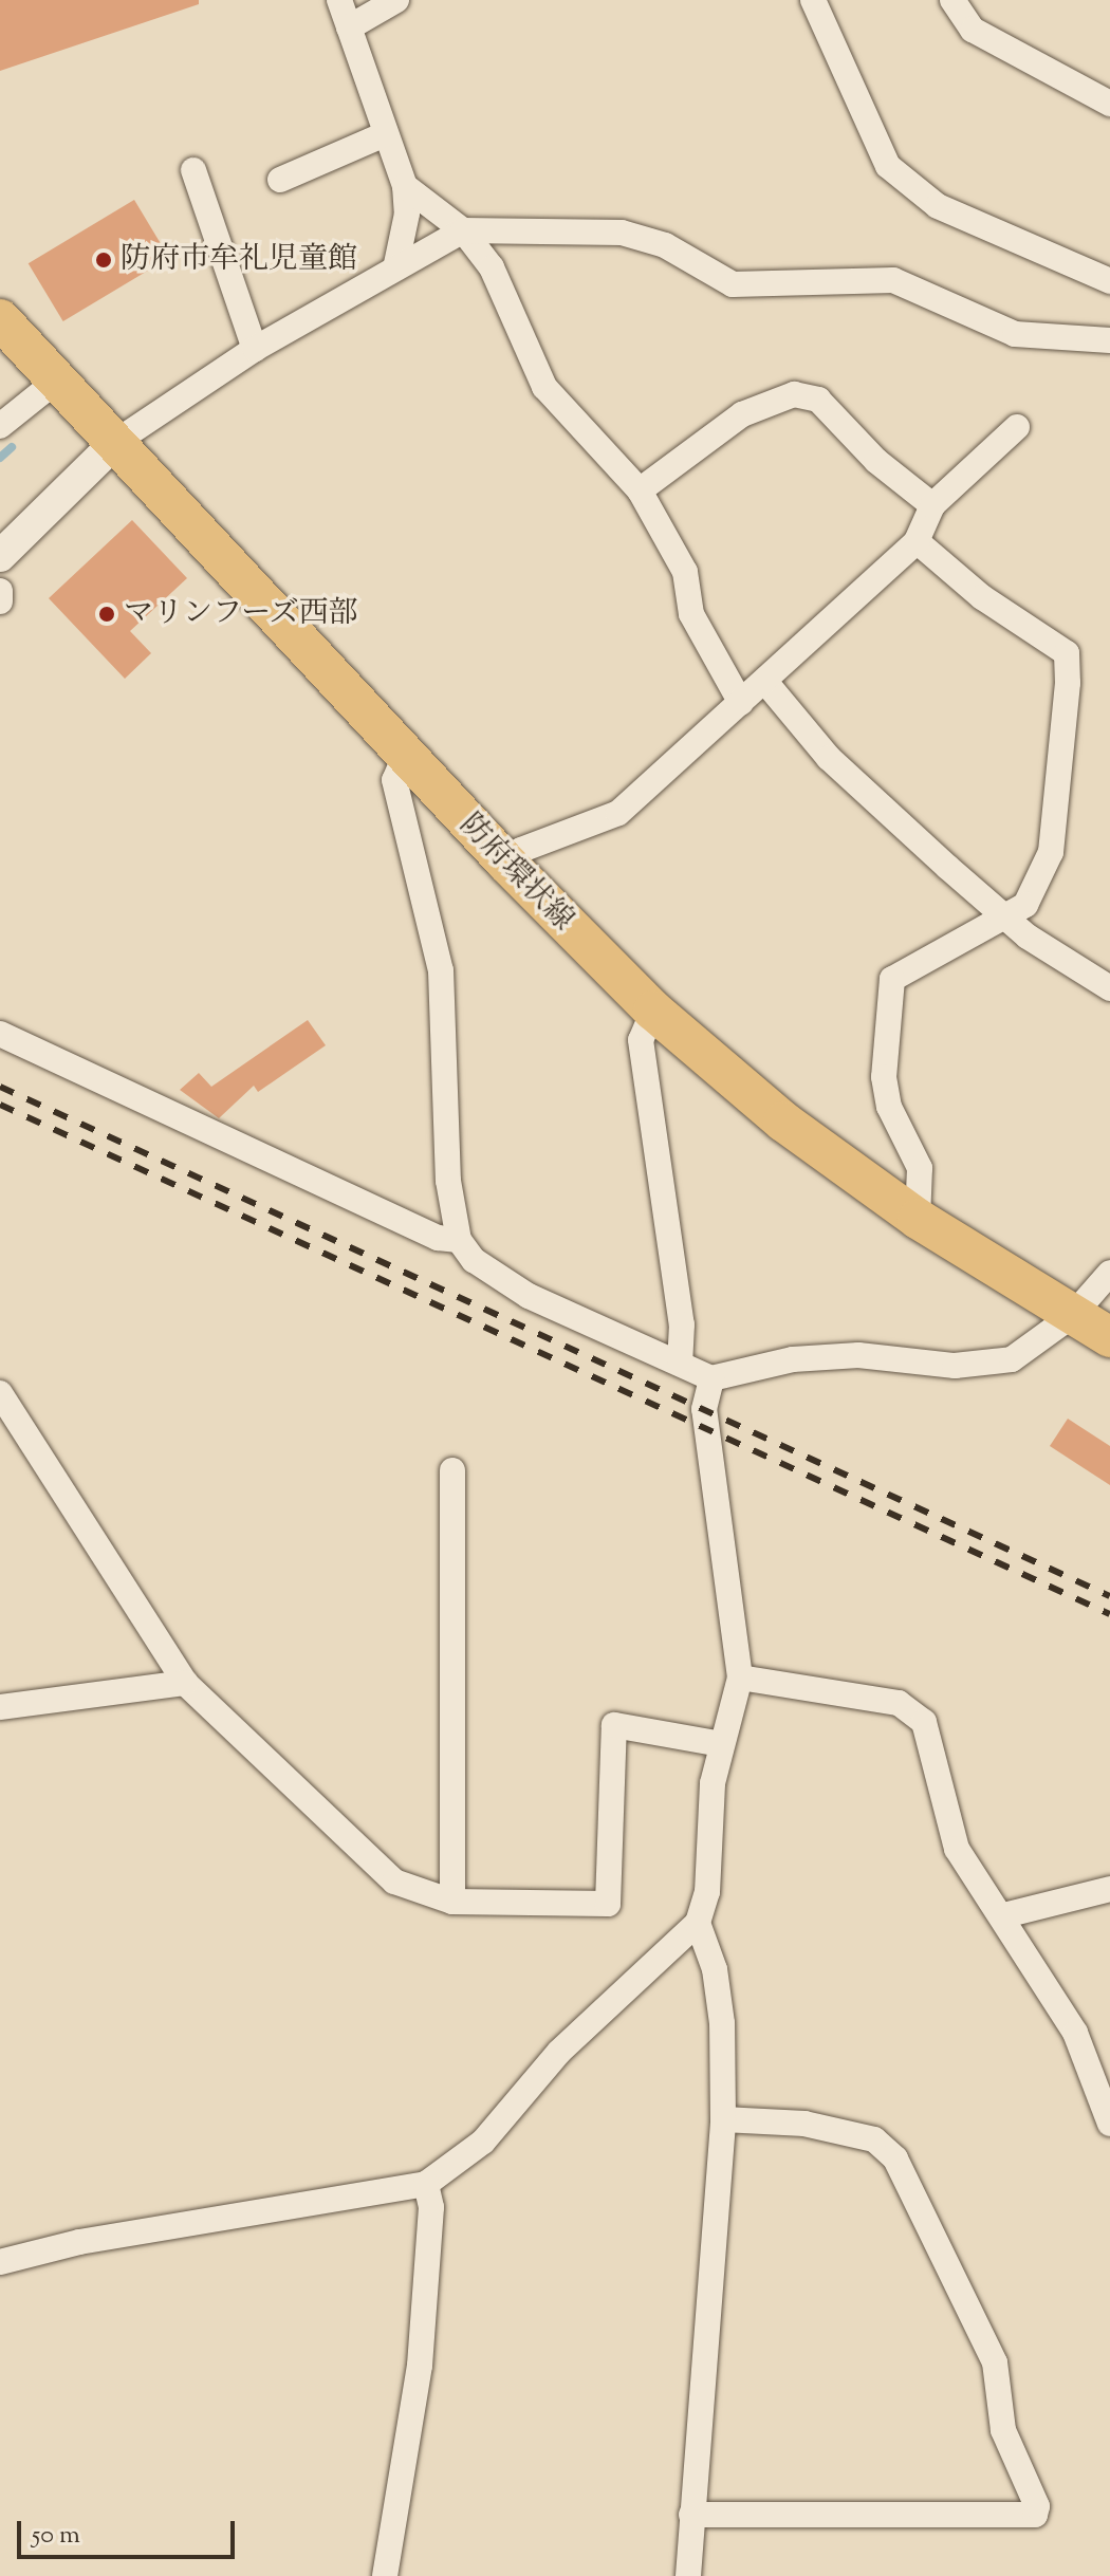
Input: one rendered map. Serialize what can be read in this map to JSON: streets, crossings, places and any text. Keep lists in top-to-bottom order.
{
  "streets": {
    "main road": ["防府環状線"]
  },
  "places": ["防府市牟礼児童館", "マリンフーズ西部"],
  "scale_bar": "50 m"
}
